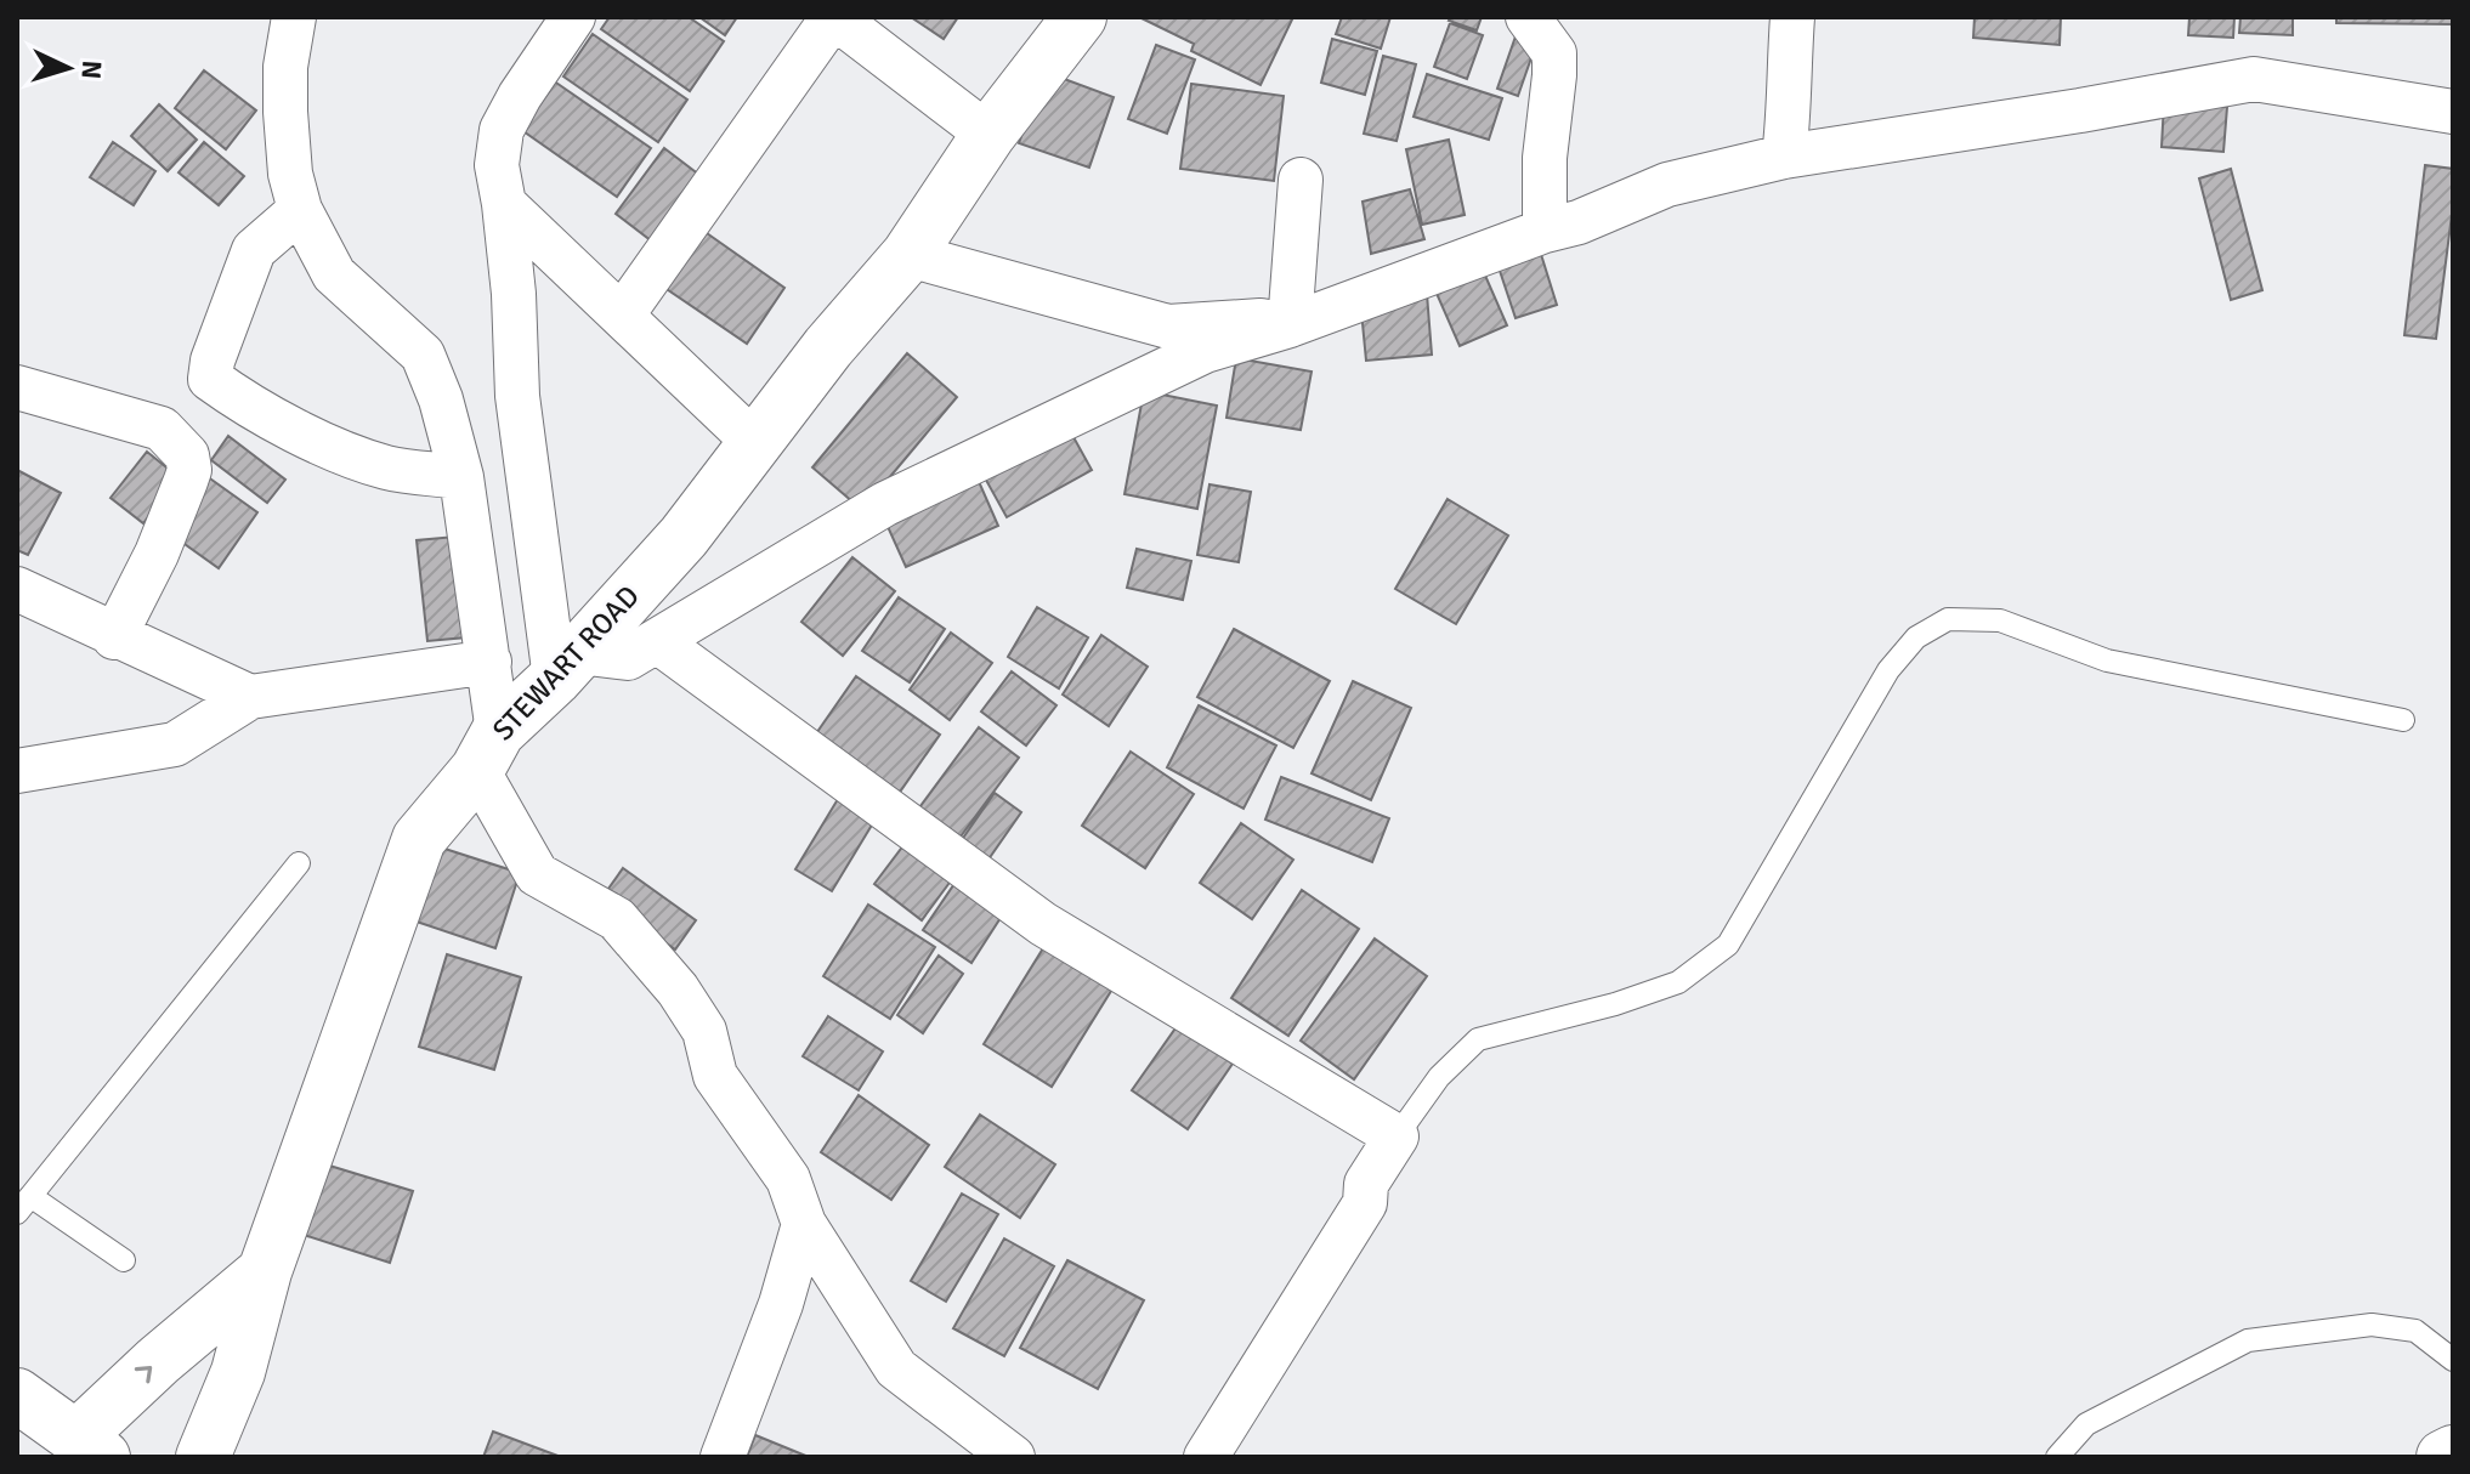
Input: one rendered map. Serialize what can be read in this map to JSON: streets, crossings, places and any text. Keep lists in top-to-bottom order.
{
  "streets": {
    "street": ["STEWART ROAD"]
  },
  "north": "right"
}
